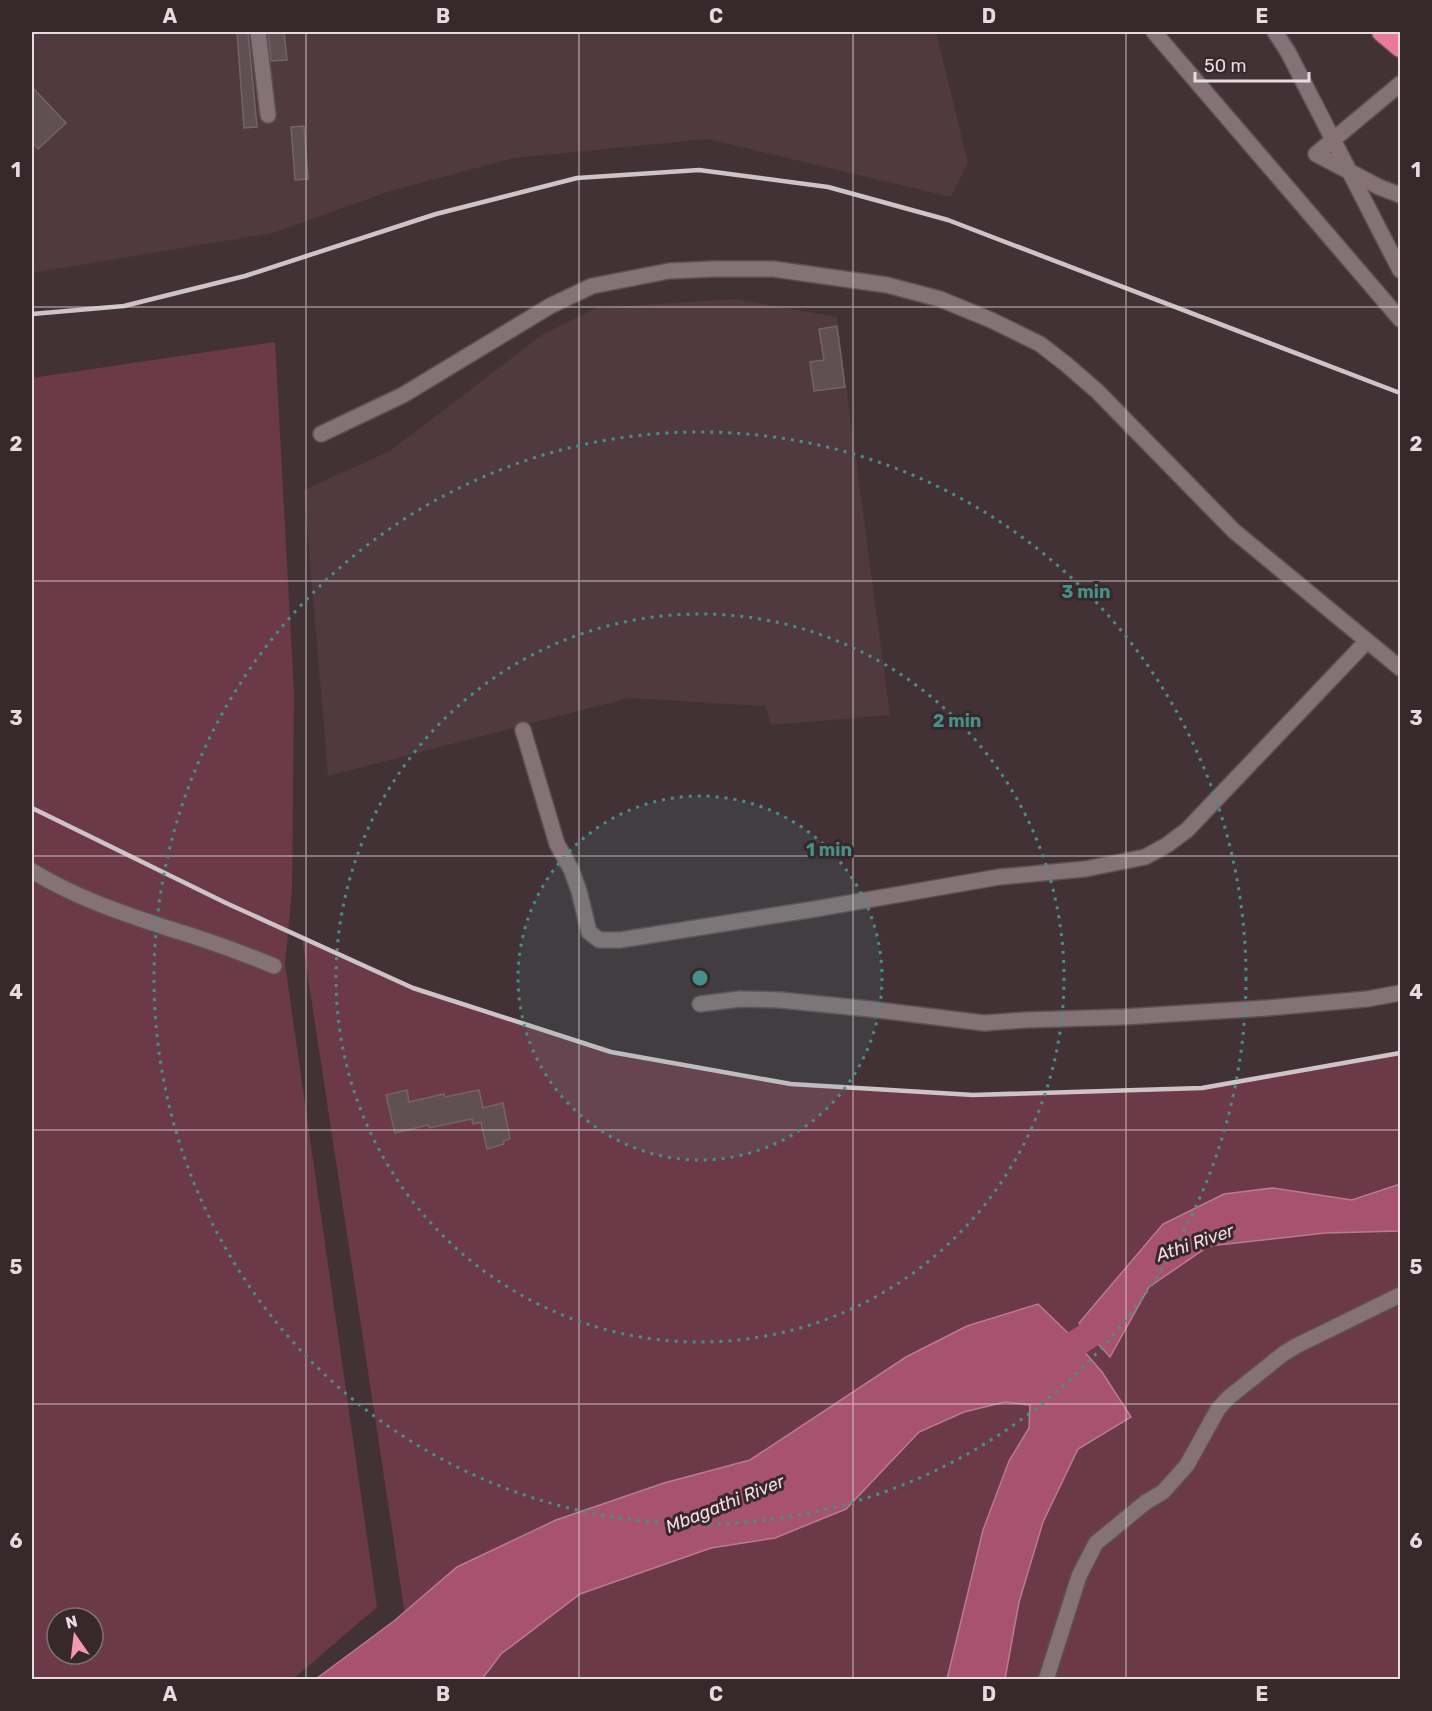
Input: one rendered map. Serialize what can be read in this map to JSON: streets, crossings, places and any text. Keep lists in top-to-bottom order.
{
  "water": ["Athi River", "Mbagathi River"],
  "scale_bar": "50 m",
  "north": "top",
  "grid": {
    "columns": [
      "A",
      "B",
      "C",
      "D",
      "E"
    ],
    "rows": [
      "1",
      "2",
      "3",
      "4",
      "5",
      "6"
    ]
  },
  "rings": ["3 min", "2 min", "1 min"]
}
